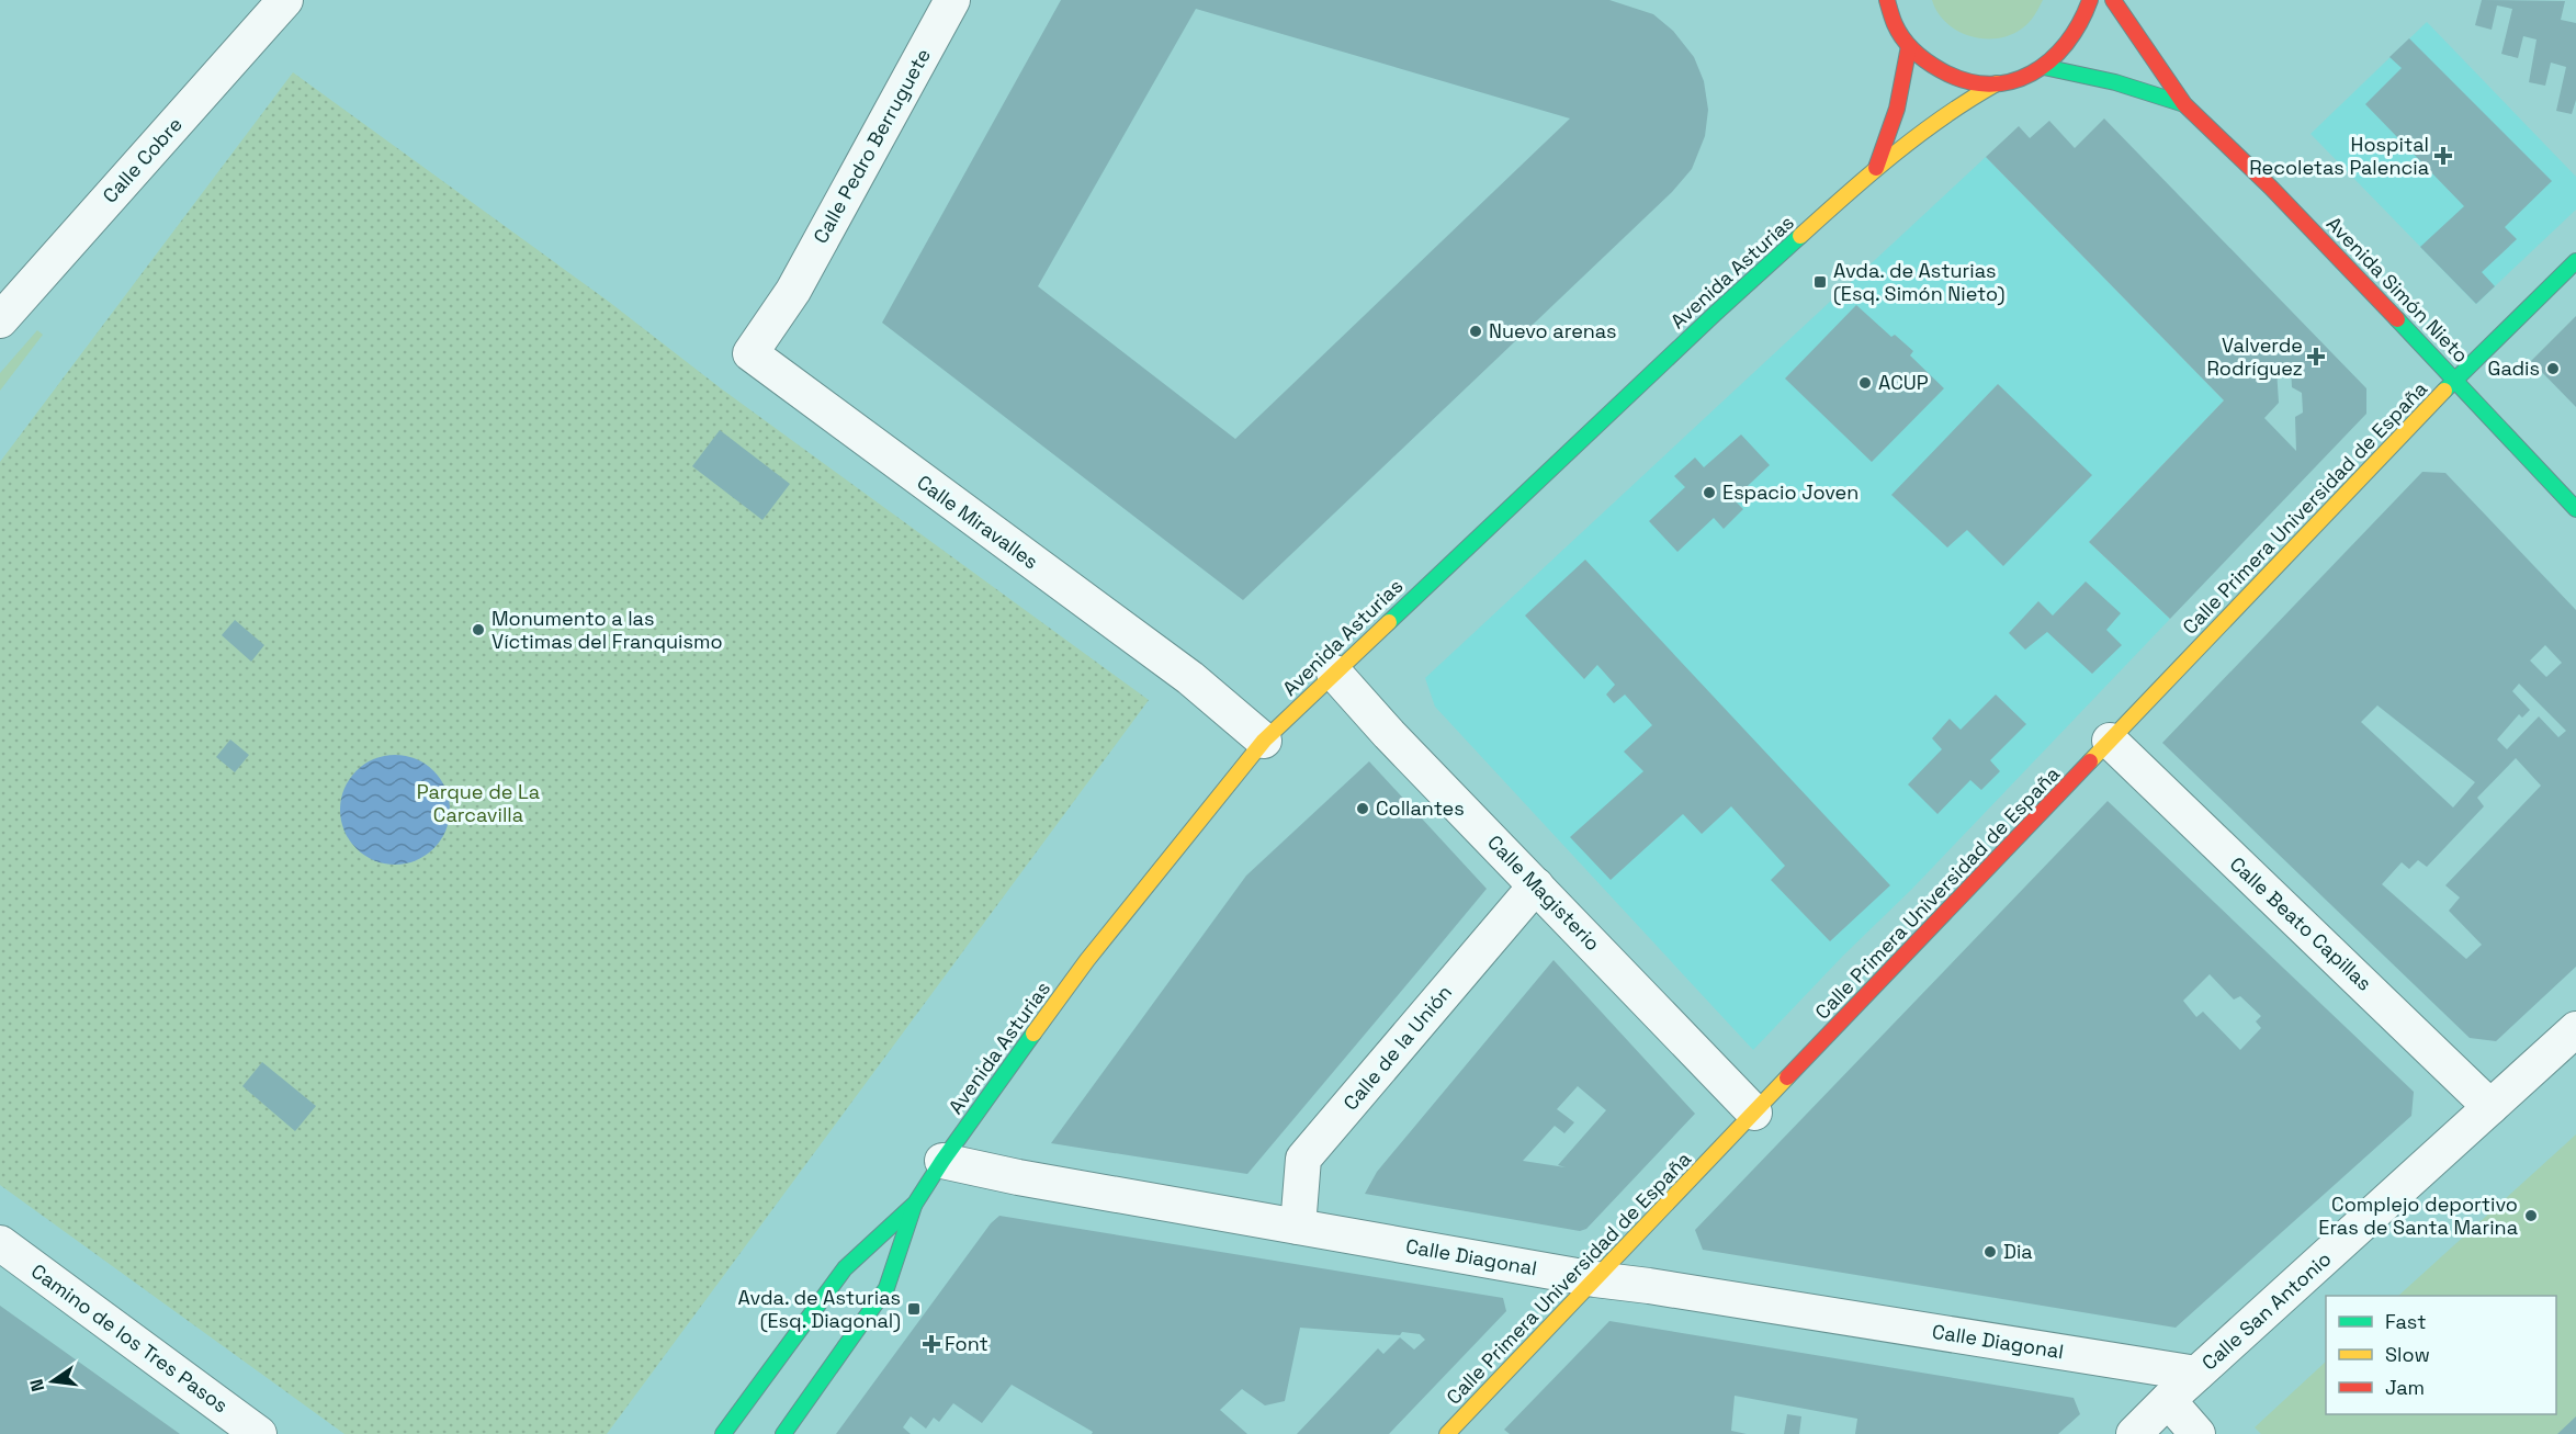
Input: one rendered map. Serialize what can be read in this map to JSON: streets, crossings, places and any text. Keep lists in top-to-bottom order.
{
  "streets": {
    "main road": ["Avenida Asturias", "Avenida Simón Nieto", "Calle Primera Universidad de España"],
    "street": [
      "Calle Pedro Berruguete",
      "Calle Cobre",
      "Calle Miravalles",
      "Calle Magisterio",
      "Calle Beato Capillas",
      "Calle de la Unión",
      "Calle Diagonal",
      "Calle San Antonio",
      "Camino de los Tres Pasos"
    ]
  },
  "crossings": [
    ["Calle Pedro Berruguete", "Calle Miravalles"],
    ["Avenida Asturias", "Calle Miravalles"],
    ["Avenida Asturias", "Calle Magisterio"],
    ["Avenida Asturias", "Calle Diagonal"],
    ["Avenida Simón Nieto", "Calle Primera Universidad de España"],
    ["Calle Primera Universidad de España", "Calle Magisterio"],
    ["Calle Primera Universidad de España", "Calle Beato Capillas"],
    ["Calle Primera Universidad de España", "Calle Diagonal"],
    ["Calle Magisterio", "Calle de la Unión"],
    ["Calle Beato Capillas", "Calle San Antonio"],
    ["Calle de la Unión", "Calle Diagonal"],
    ["Calle Diagonal", "Calle San Antonio"]
  ],
  "parks": ["Parque de La Carcavilla"],
  "places": {
    "health": ["Hospital Recoletas Palencia", "Valverde Rodríguez", "Font"],
    "transit": ["Avda. de Asturias (Esq. Simón Nieto)", "Avda. de Asturias (Esq. Diagonal)"],
    "other": [
      "Nuevo arenas",
      "Gadis",
      "ACUP",
      "Espacio Joven",
      "Monumento a las Víctimas del Franquismo",
      "Collantes",
      "Complejo deportivo Eras de Santa Marina",
      "Dia"
    ]
  },
  "legend": ["Fast", "Slow", "Jam"],
  "north": "left"
}
